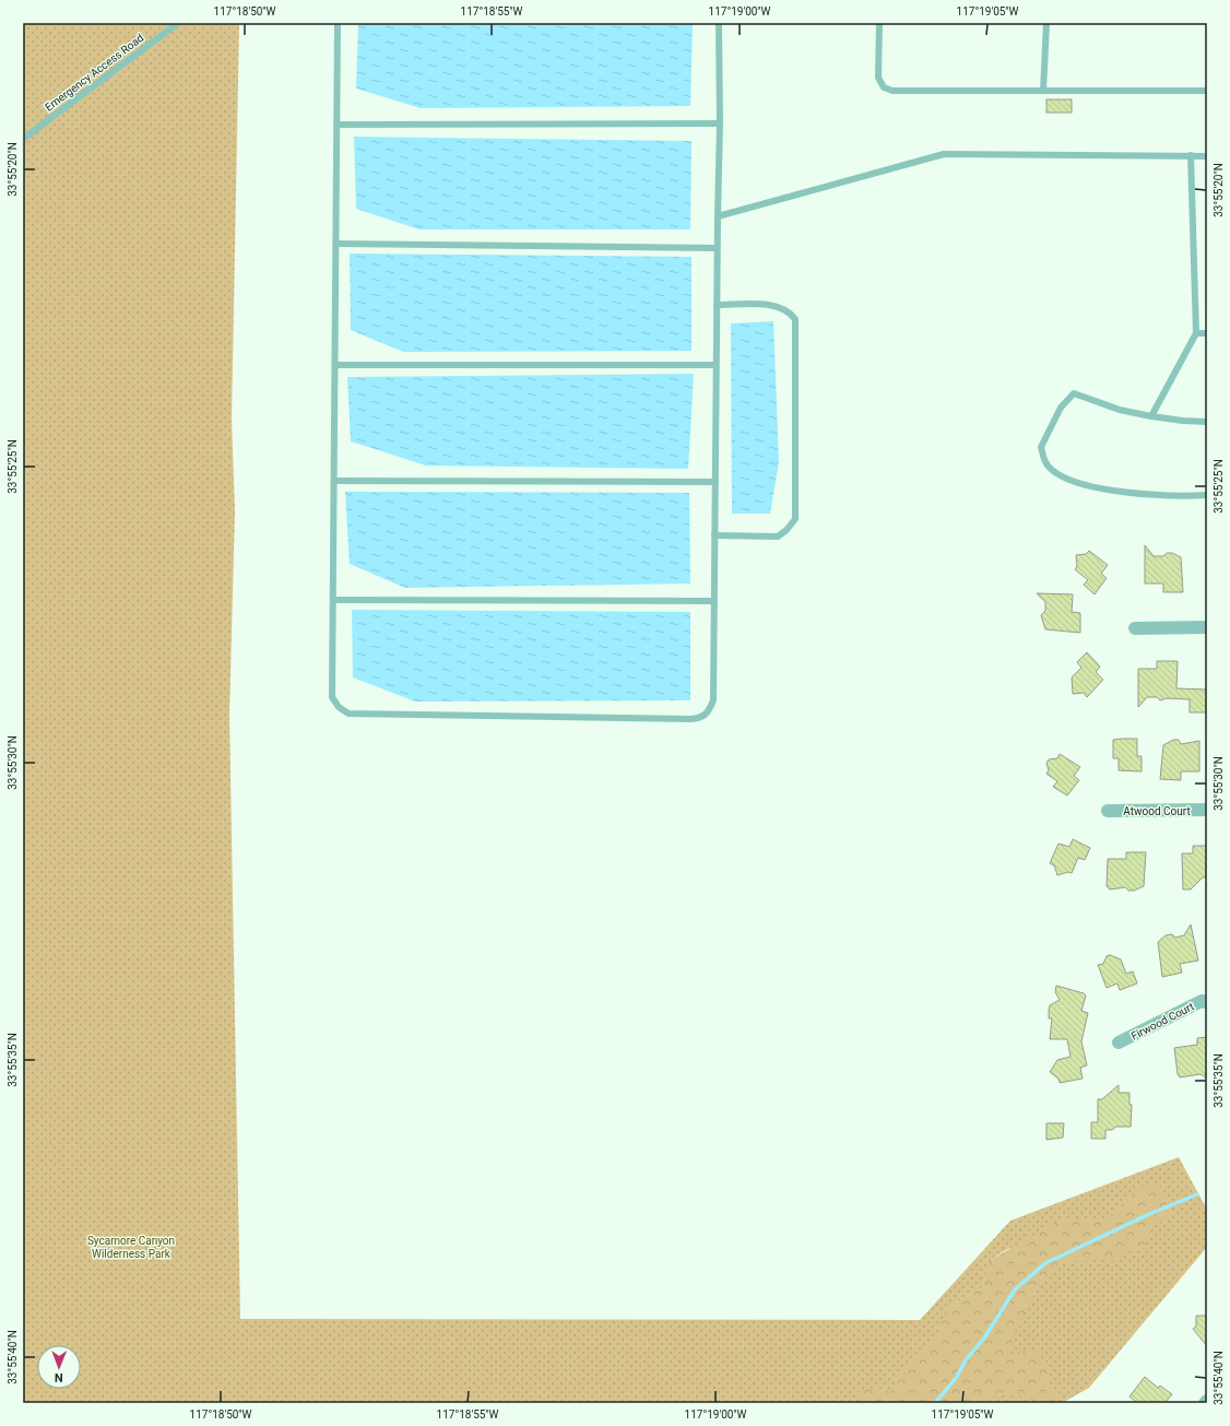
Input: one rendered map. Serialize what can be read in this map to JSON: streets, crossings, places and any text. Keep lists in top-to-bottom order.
{
  "streets": {
    "street": ["Atwood Court", "Firwood Court"],
    "lane": ["Emergency Access Road"]
  },
  "parks": ["Sycamore Canyon Wilderness Park"],
  "north": "bottom",
  "coordinates": [
    "117°18'50\"W",
    "117°18'55\"W",
    "117°19'00\"W",
    "117°19'05\"W",
    "33°55'20\"N",
    "33°55'25\"N",
    "33°55'30\"N",
    "33°55'35\"N",
    "33°55'40\"N"
  ]
}
